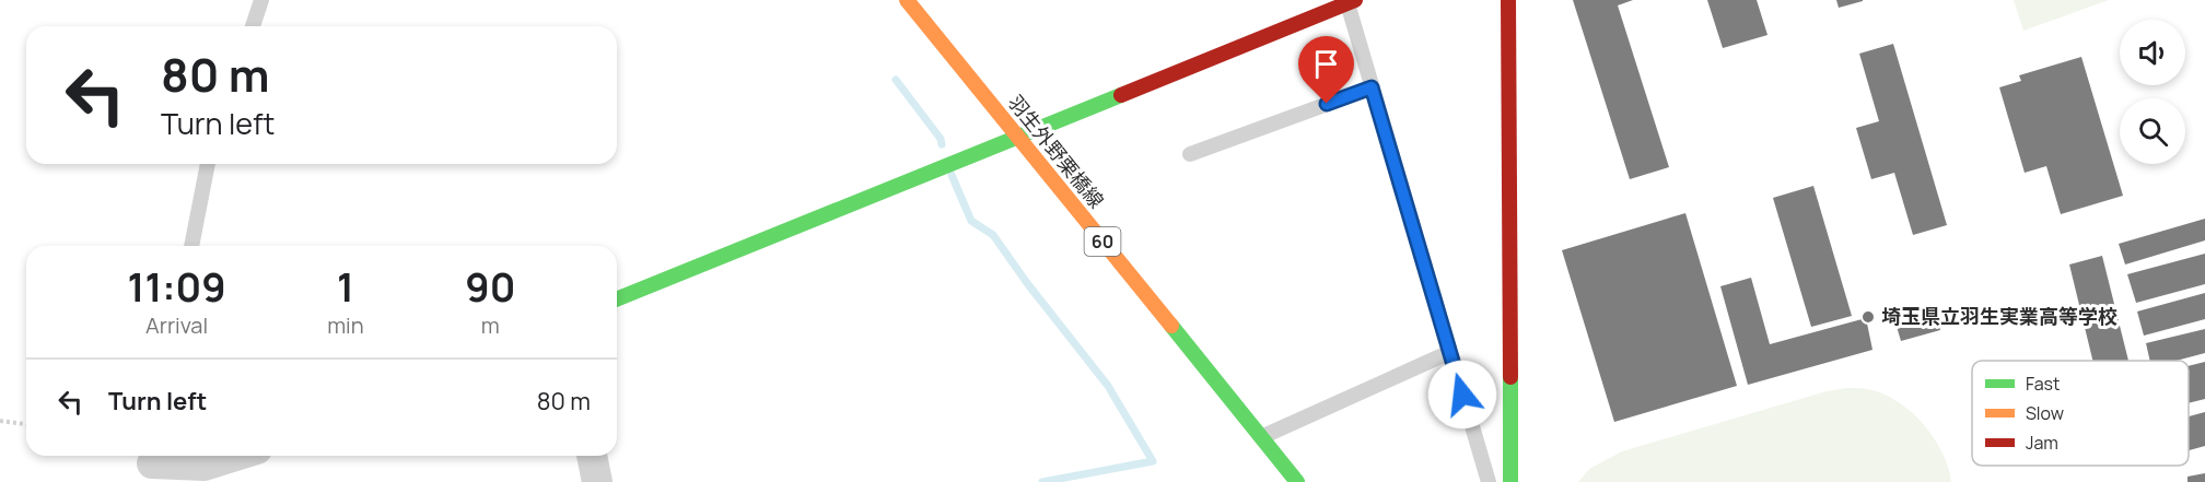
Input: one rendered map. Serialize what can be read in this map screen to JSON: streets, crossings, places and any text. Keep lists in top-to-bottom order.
{
  "streets": {
    "street": ["羽生外野栗橋線", "60"]
  },
  "places": ["埼玉県立羽生実業高等学校"],
  "legend": ["Fast", "Slow", "Jam"],
  "page": {
    "turn": ["80 m", "Turn left"],
    "eta": [
      "11:09",
      "Arrival",
      "1",
      "min",
      "90",
      "m"
    ],
    "list": [
      {
        "name": "Turn left",
        "value": "80 m"
      }
    ]
  }
}
